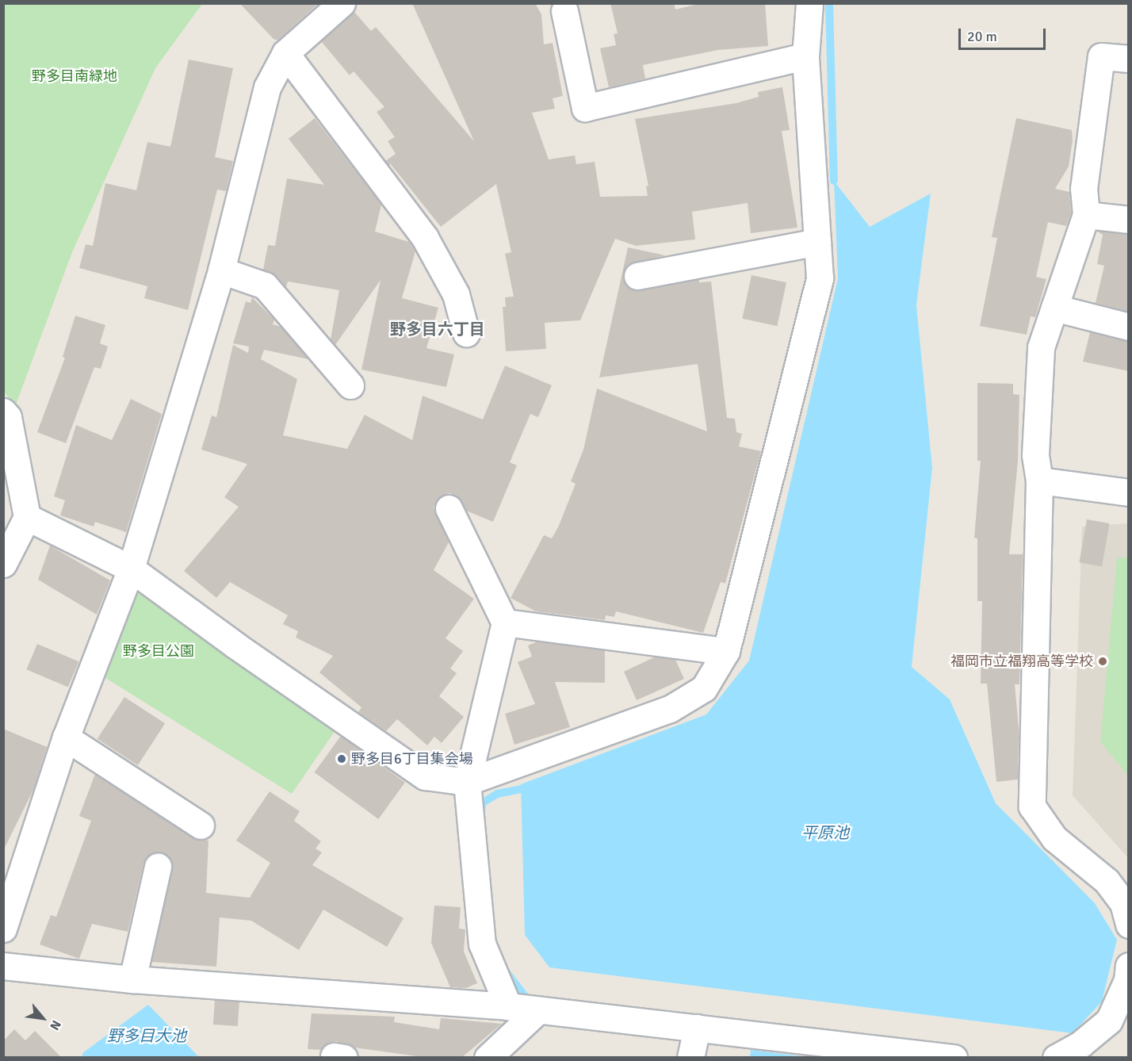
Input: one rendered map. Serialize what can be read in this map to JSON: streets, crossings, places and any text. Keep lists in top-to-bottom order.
{
  "districts": ["野多目六丁目"],
  "water": ["平原池", "野多目大池"],
  "parks": ["野多目南緑地", "野多目公園"],
  "places": ["福岡市立福翔高等学校", "野多目6丁目集会場"],
  "scale_bar": "20 m",
  "north": "bottom right"
}
